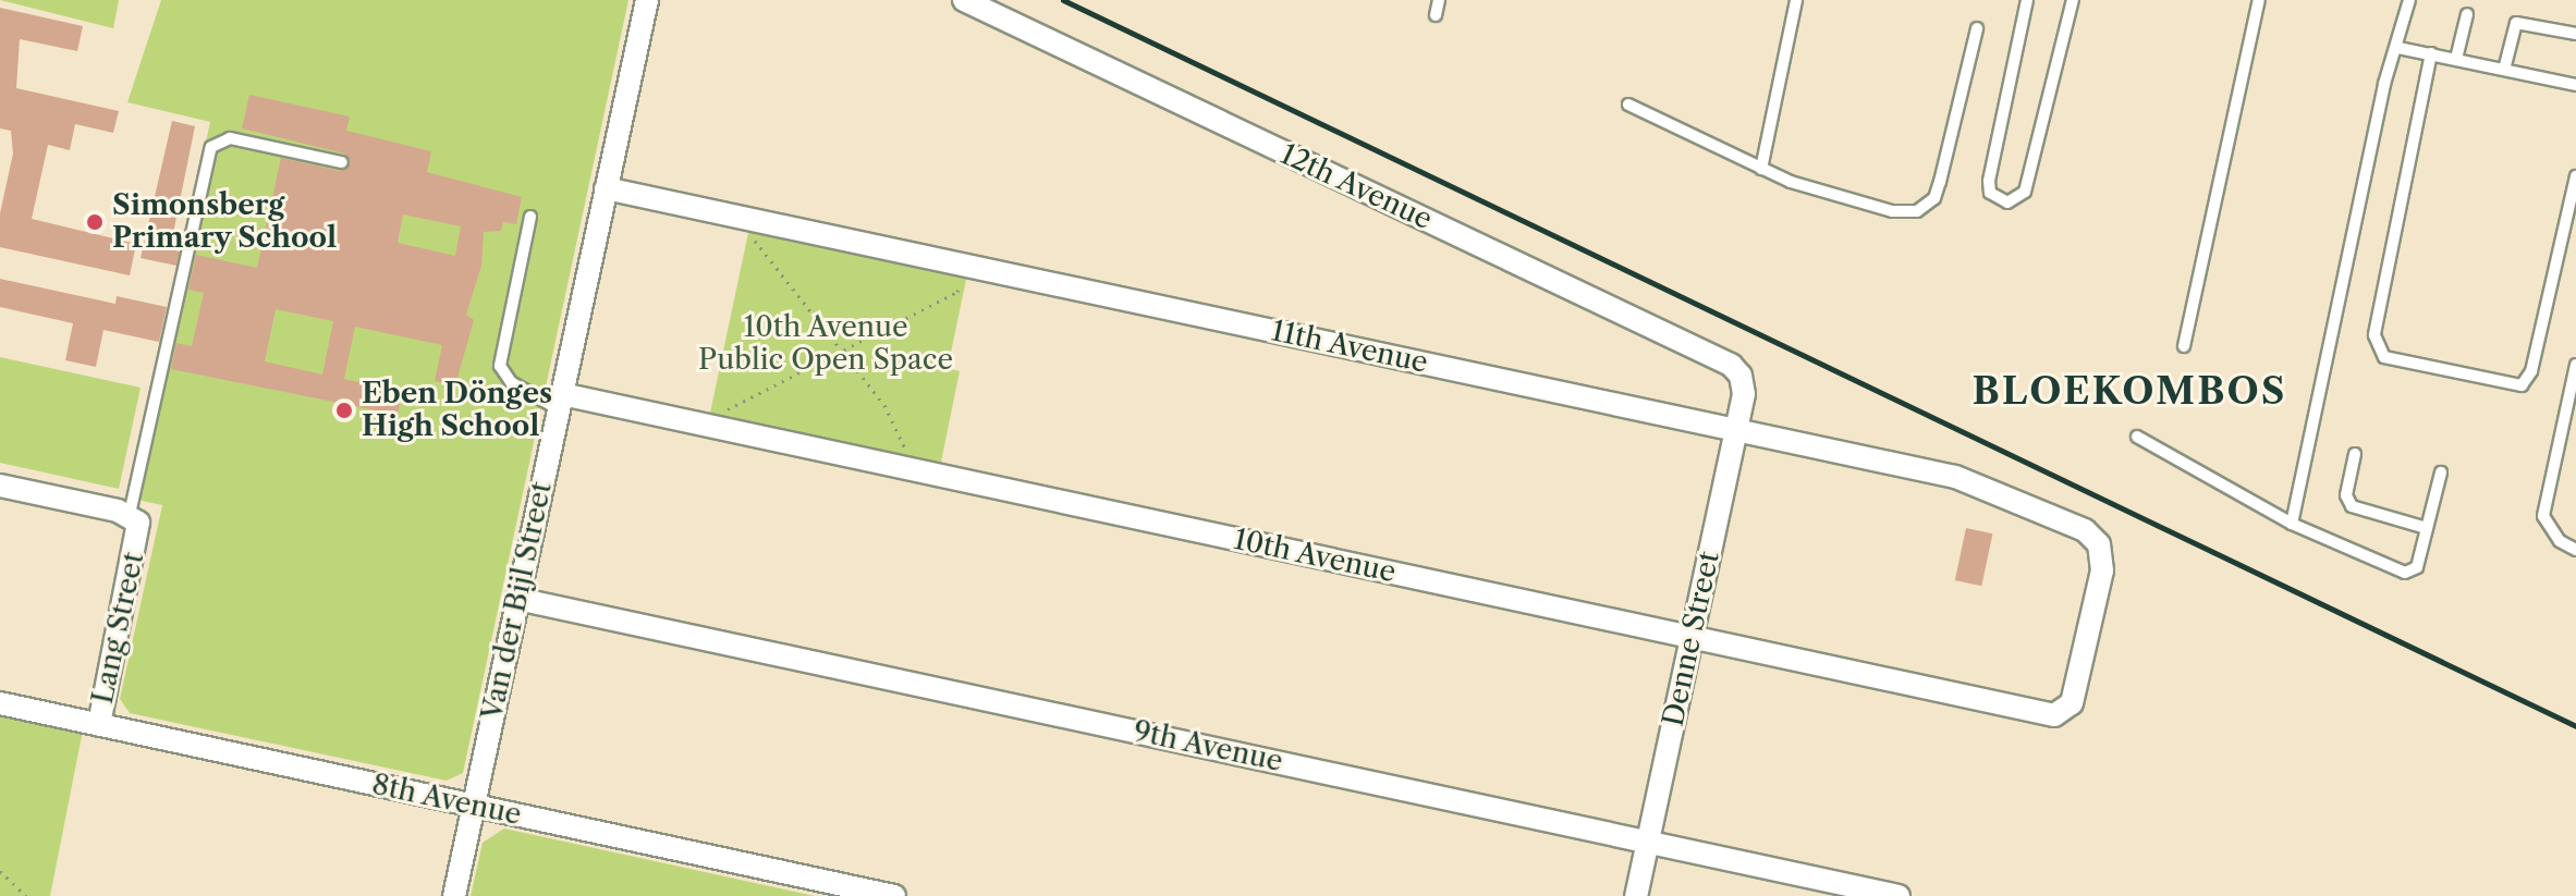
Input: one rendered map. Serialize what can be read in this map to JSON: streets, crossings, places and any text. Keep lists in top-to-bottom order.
{
  "streets": {
    "street": [
      "12th Avenue",
      "11th Avenue",
      "10th Avenue",
      "Van der Bijl Street",
      "Lang Street",
      "Denne Street",
      "9th Avenue",
      "8th Avenue"
    ]
  },
  "crossings": [
    ["12th Avenue", "Denne Street"],
    ["11th Avenue", "10th Avenue"],
    ["11th Avenue", "Van der Bijl Street"],
    ["11th Avenue", "Denne Street"],
    ["10th Avenue", "Van der Bijl Street"],
    ["10th Avenue", "Denne Street"],
    ["Van der Bijl Street", "9th Avenue"],
    ["Van der Bijl Street", "8th Avenue"],
    ["Lang Street", "8th Avenue"],
    ["Denne Street", "9th Avenue"]
  ],
  "districts": ["BLOEKOMBOS"],
  "parks": ["10th Avenue Public Open Space"],
  "places": ["Simonsberg Primary School", "Eben Dönges High School"]
}
